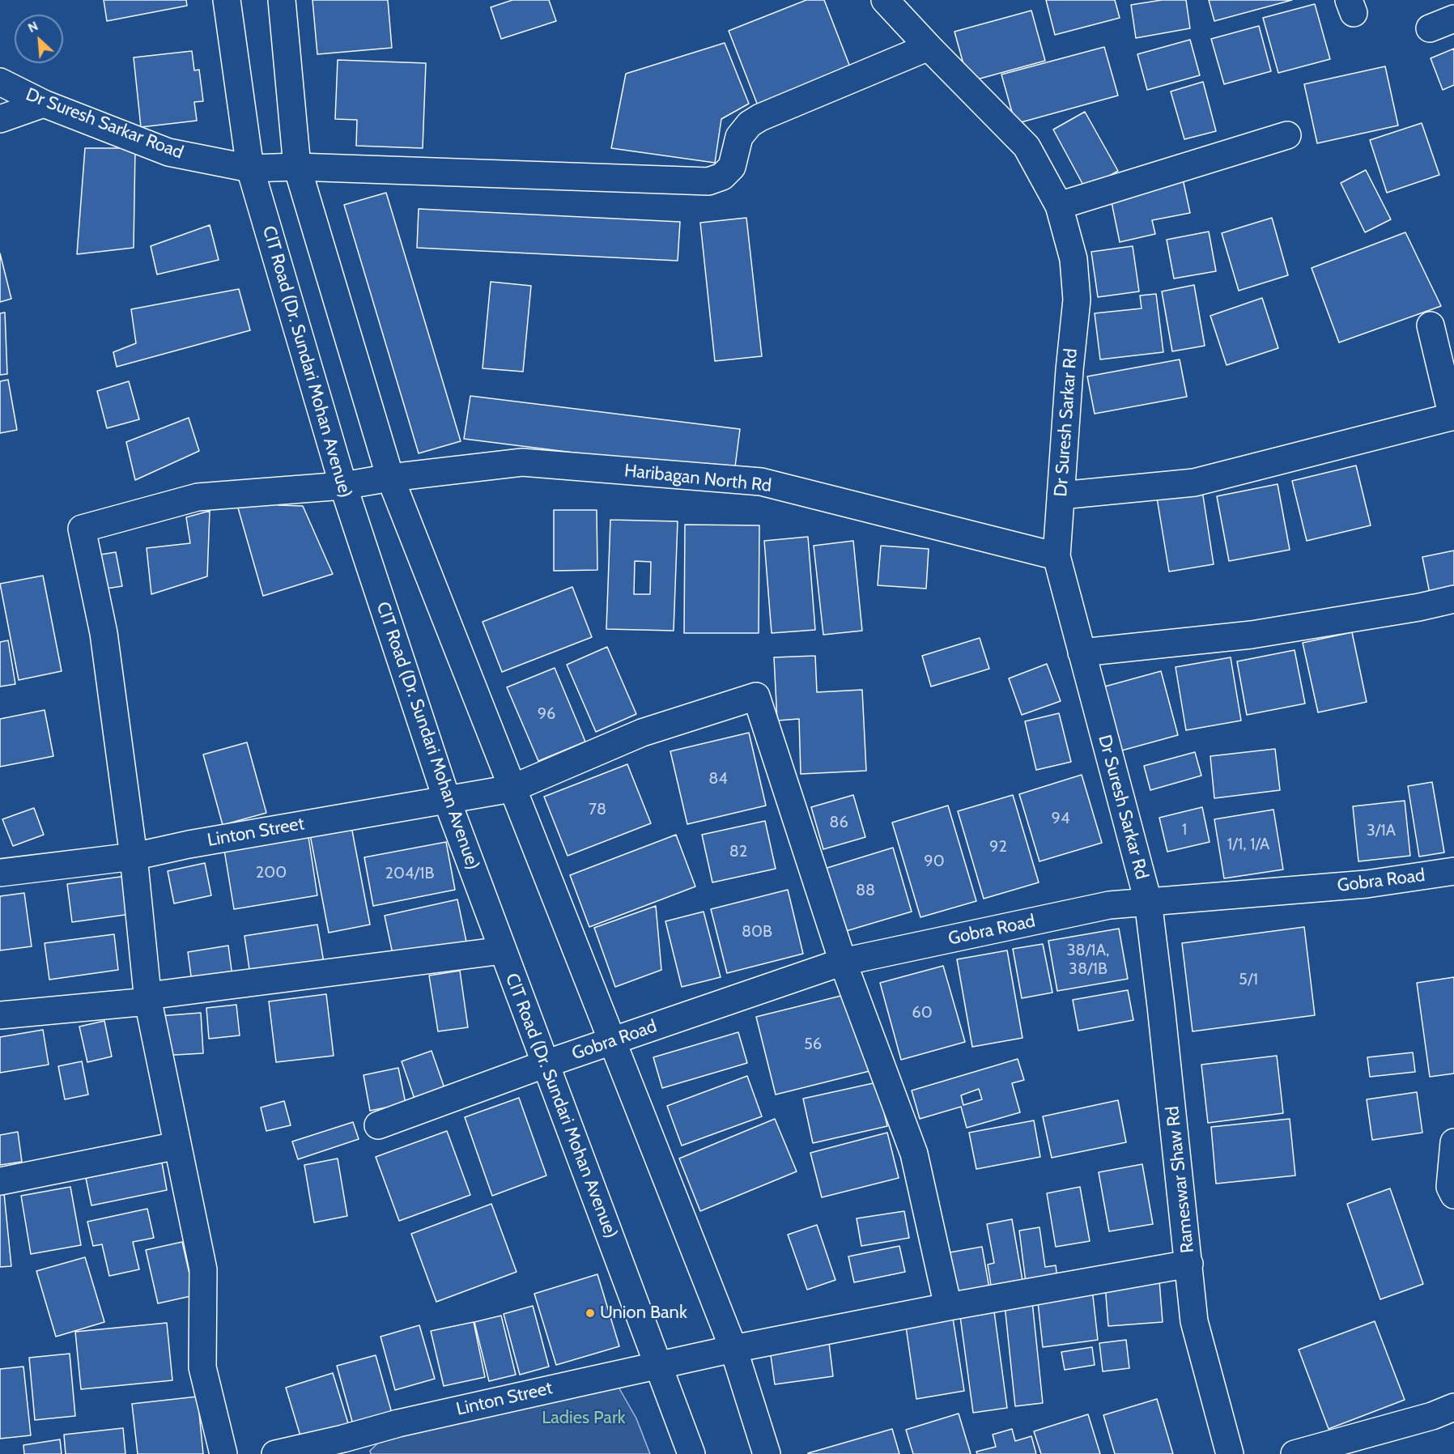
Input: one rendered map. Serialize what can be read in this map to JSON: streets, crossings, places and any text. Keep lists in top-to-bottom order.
{
  "streets": {
    "street": [
      "Dr Suresh Sarkar Road",
      "CIT Road (Dr. Sundari Mohan Avenue)",
      "Dr Suresh Sarkar Rd",
      "Haribagan North Rd",
      "Linton Street",
      "Gobra Road",
      "Rameswar Shaw Rd"
    ]
  },
  "crossings": [
    ["Dr Suresh Sarkar Road", "CIT Road (Dr. Sundari Mohan Avenue)"],
    ["Dr Suresh Sarkar Road", "Dr Suresh Sarkar Rd"],
    ["CIT Road (Dr. Sundari Mohan Avenue)", "Haribagan North Rd"],
    ["CIT Road (Dr. Sundari Mohan Avenue)", "Linton Street"],
    ["CIT Road (Dr. Sundari Mohan Avenue)", "Gobra Road"],
    ["Dr Suresh Sarkar Rd", "Haribagan North Rd"],
    ["Dr Suresh Sarkar Rd", "Gobra Road"],
    ["Dr Suresh Sarkar Rd", "Rameswar Shaw Rd"],
    ["Haribagan North Rd", "Linton Street"],
    ["Gobra Road", "Rameswar Shaw Rd"]
  ],
  "parks": ["Ladies Park"],
  "places": ["Union Bank"],
  "house_numbers": [
    "96",
    "84",
    "78",
    "94",
    "86",
    "1",
    "3/1A",
    "1/1, 1/A",
    "92",
    "82",
    "90",
    "200",
    "204/1B",
    "88",
    "80B",
    "38/1A, 38/1B",
    "5/1",
    "60",
    "56"
  ],
  "north": "top left"
}
